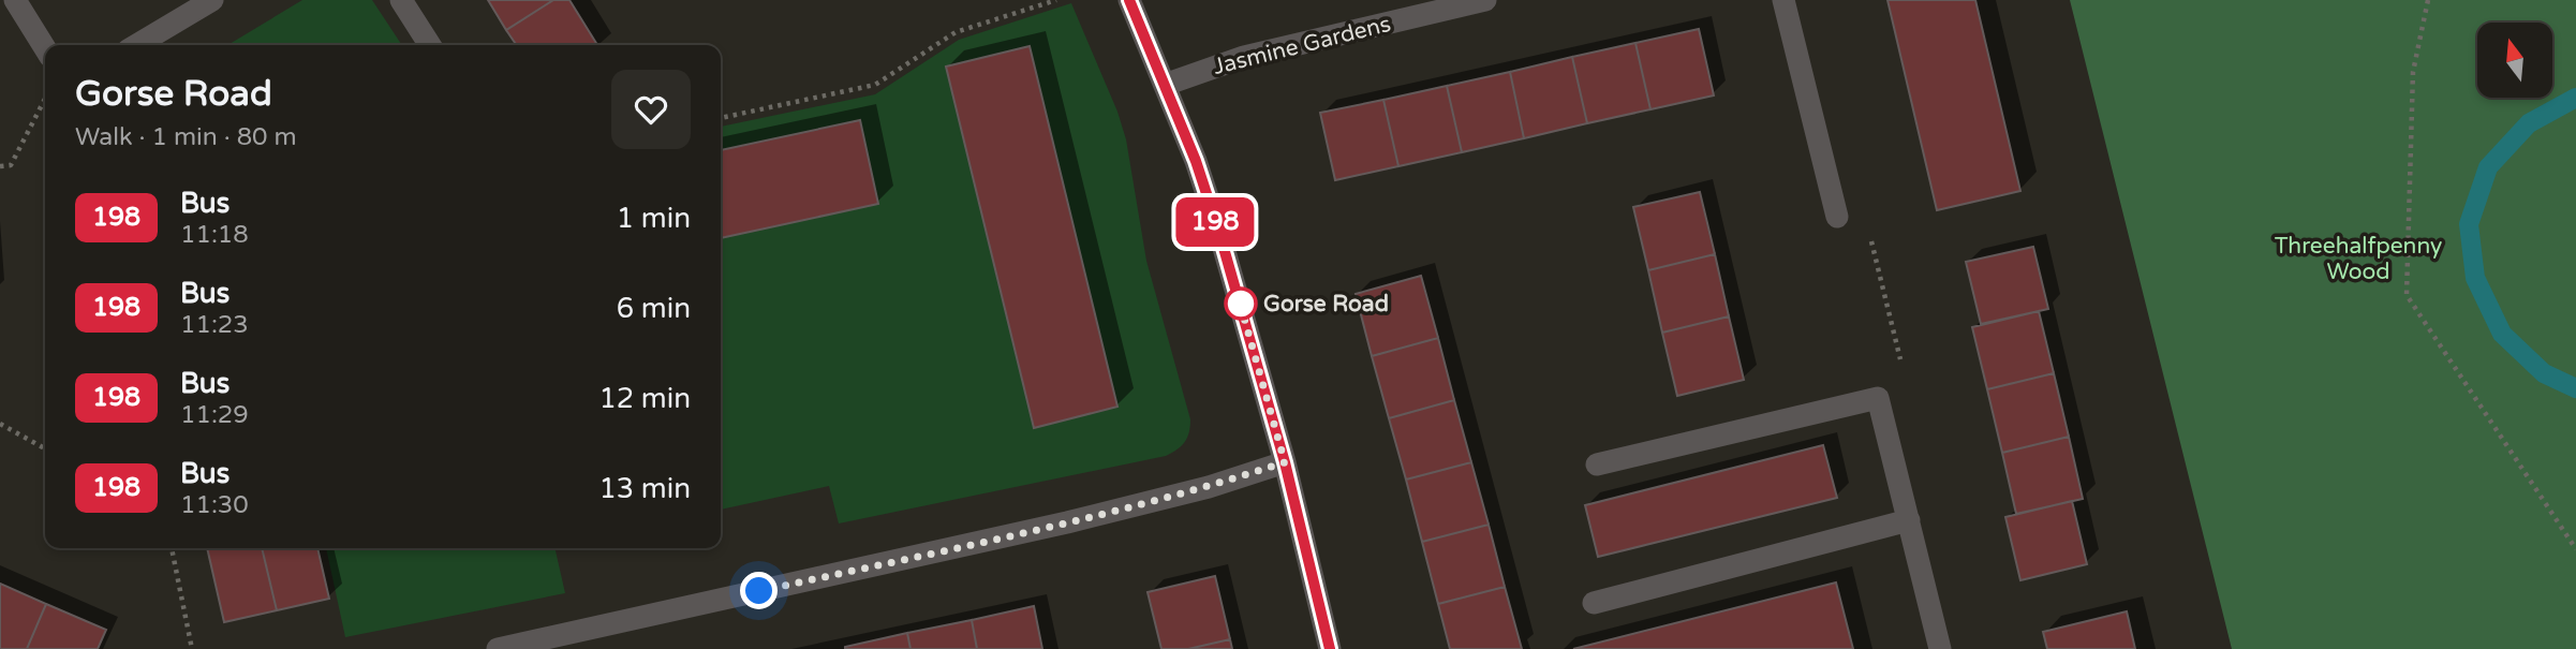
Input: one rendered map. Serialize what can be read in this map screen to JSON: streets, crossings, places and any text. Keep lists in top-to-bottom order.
{
  "streets": {
    "street": ["Jasmine Gardens"]
  },
  "parks": ["Threehalfpenny Wood"],
  "places": ["Gorse Road"],
  "lines": ["bus line 198"],
  "north": "top",
  "page": {
    "on_map": "198",
    "heading": ["Gorse Road", "Walk · 1 min · 80 m"],
    "list": [
      {
        "mark": "198",
        "name": "Bus",
        "note": "11:18",
        "value": "1 min"
      },
      {
        "mark": "198",
        "name": "Bus",
        "note": "11:23",
        "value": "6 min"
      },
      {
        "mark": "198",
        "name": "Bus",
        "note": "11:29",
        "value": "12 min"
      },
      {
        "mark": "198",
        "name": "Bus",
        "note": "11:30",
        "value": "13 min"
      }
    ]
  }
}
